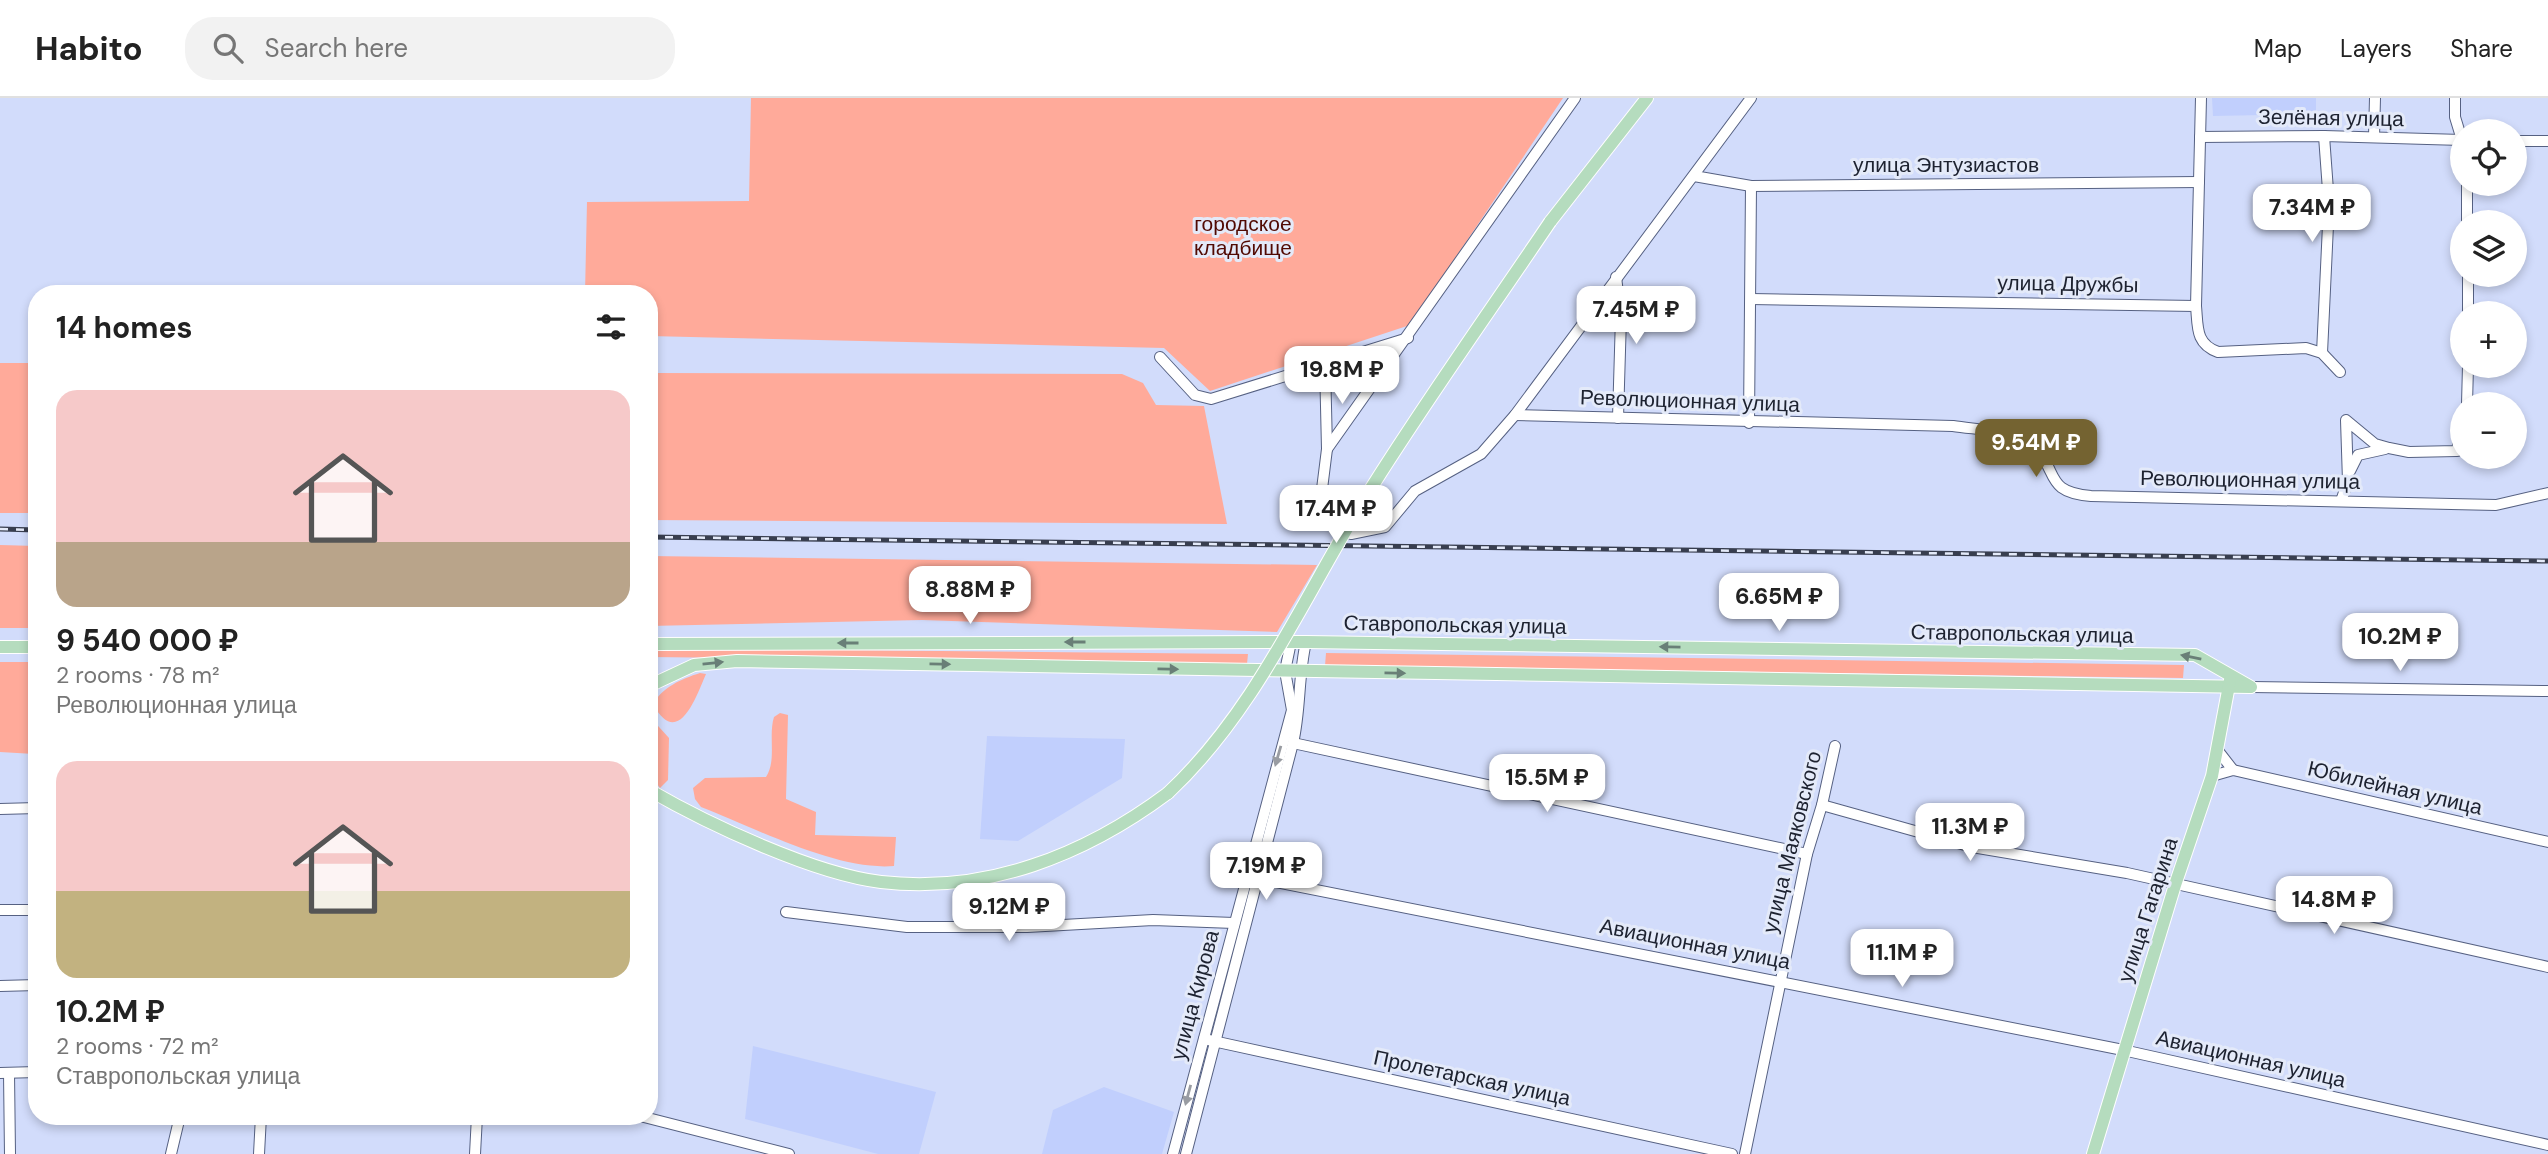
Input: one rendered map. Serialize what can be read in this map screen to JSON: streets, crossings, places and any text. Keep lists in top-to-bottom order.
{
  "streets": {
    "main road": ["Ставропольская улица", "улица Гагарина"],
    "street": [
      "Зелёная улица",
      "улица Энтузиастов",
      "улица Дружбы",
      "Революционная улица",
      "Юбилейная улица",
      "улица Маяковского",
      "Авиационная улица",
      "улица Кирова",
      "Пролетарская улица"
    ]
  },
  "crossings": [
    ["Ставропольская улица", "улица Гагарина"],
    ["Ставропольская улица", "улица Кирова"],
    ["Юбилейная улица", "улица Гагарина"],
    ["улица Маяковского", "Авиационная улица"],
    ["улица Гагарина", "Авиационная улица"],
    ["Авиационная улица", "улица Кирова"],
    ["улица Кирова", "Пролетарская улица"]
  ],
  "parks": ["городское кладбище"],
  "page": {
    "header": "Habito",
    "search": "Search here",
    "nav": ["Map", "Layers", "Share"],
    "map_buttons": ["+", "−"],
    "price": [
      "7.34M ₽",
      "7.45M ₽",
      "19.8M ₽",
      "9.54M ₽",
      "17.4M ₽",
      "8.88M ₽",
      "6.65M ₽",
      "10.2M ₽",
      "15.5M ₽",
      "11.3M ₽",
      "7.19M ₽",
      "14.8M ₽",
      "9.12M ₽",
      "11.1M ₽"
    ],
    "heading": "14 homes",
    "list": [
      {
        "name": "9 540 000 ₽",
        "note": "2 rooms · 78 m² · Революционная улица"
      },
      {
        "name": "10.2M ₽",
        "note": "2 rooms · 72 m² · Ставропольская улица"
      }
    ]
  }
}
